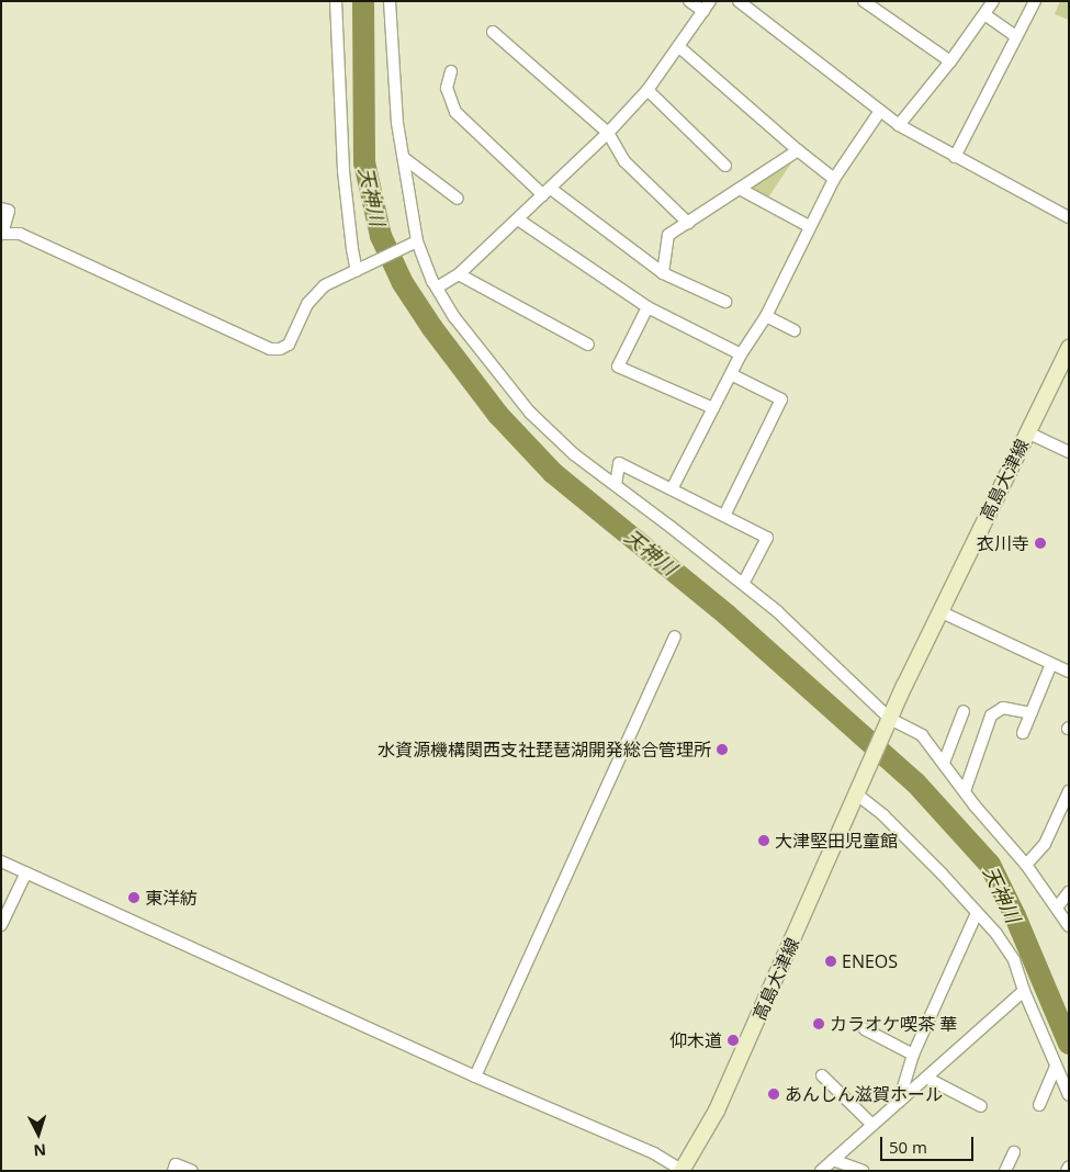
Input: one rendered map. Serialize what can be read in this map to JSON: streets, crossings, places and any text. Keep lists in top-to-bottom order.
{
  "streets": {
    "main road": ["高島大津線"]
  },
  "water": ["天神川"],
  "places": [
    "衣川寺",
    "水資源機構関西支社琵琶湖開発総合管理所",
    "大津堅田児童館",
    "東洋紡",
    "ENEOS",
    "カラオケ喫茶 華",
    "仰木道",
    "あんしん滋賀ホール"
  ],
  "scale_bar": "50 m",
  "north": "bottom"
}
